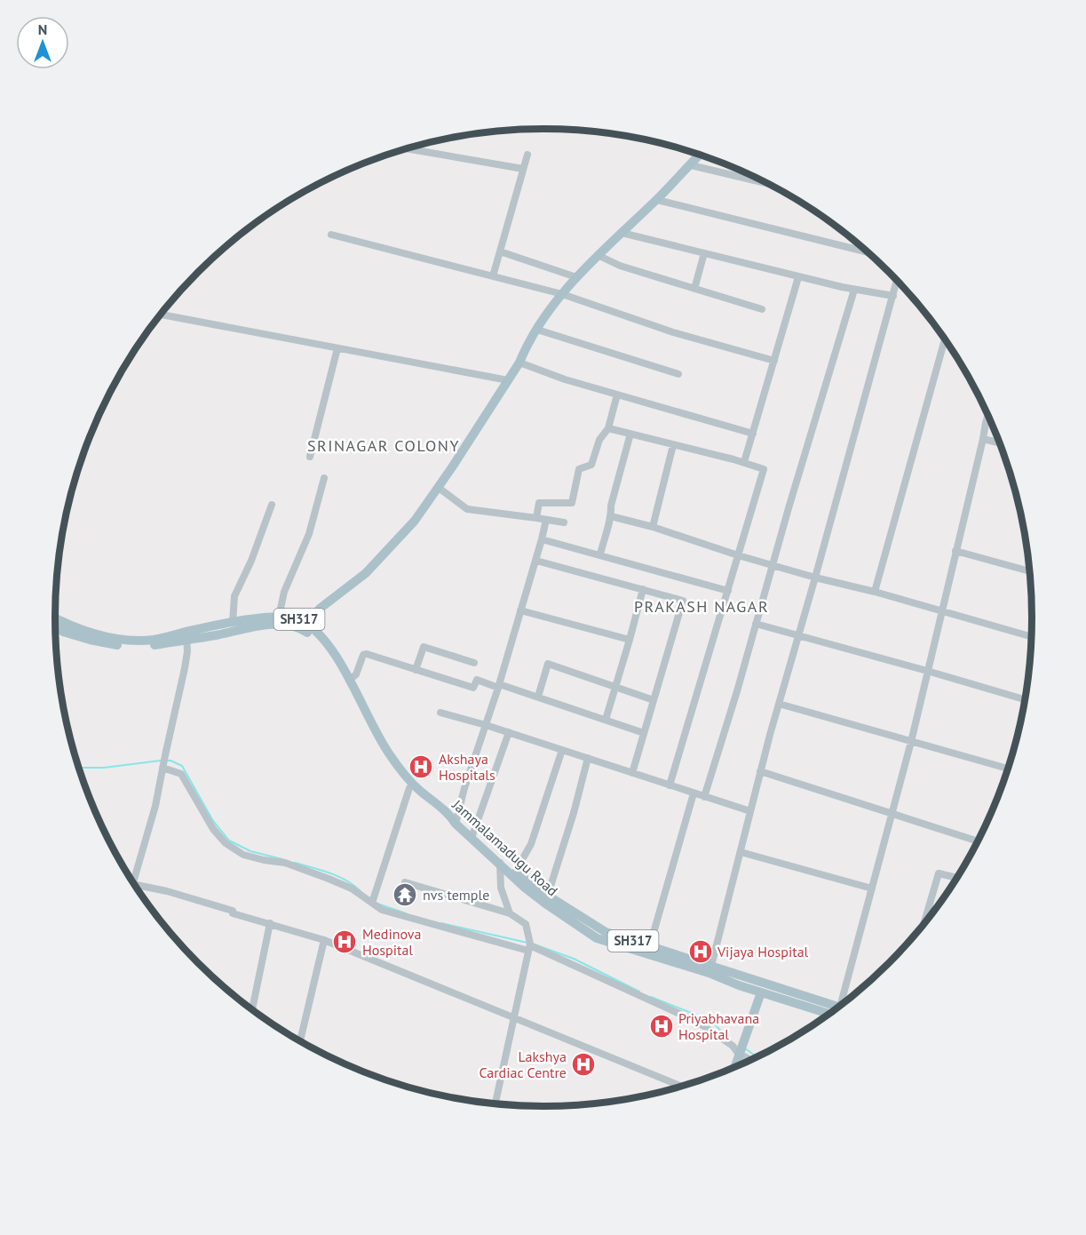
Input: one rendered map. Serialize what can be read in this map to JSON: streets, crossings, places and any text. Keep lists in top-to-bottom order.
{
  "streets": {
    "main road": ["SH317", "Jammalamadugu Road"]
  },
  "crossings": [
    ["SH317", "Jammalamadugu Road"]
  ],
  "districts": ["SRINAGAR COLONY", "PRAKASH NAGAR"],
  "places": {
    "hospital": [
      "Akshaya Hospitals",
      "Medinova Hospital",
      "Vijaya Hospital",
      "Priyabhavana Hospital",
      "Lakshya Cardiac Centre"
    ],
    "temple": ["nvs temple"]
  },
  "north": "top"
}
